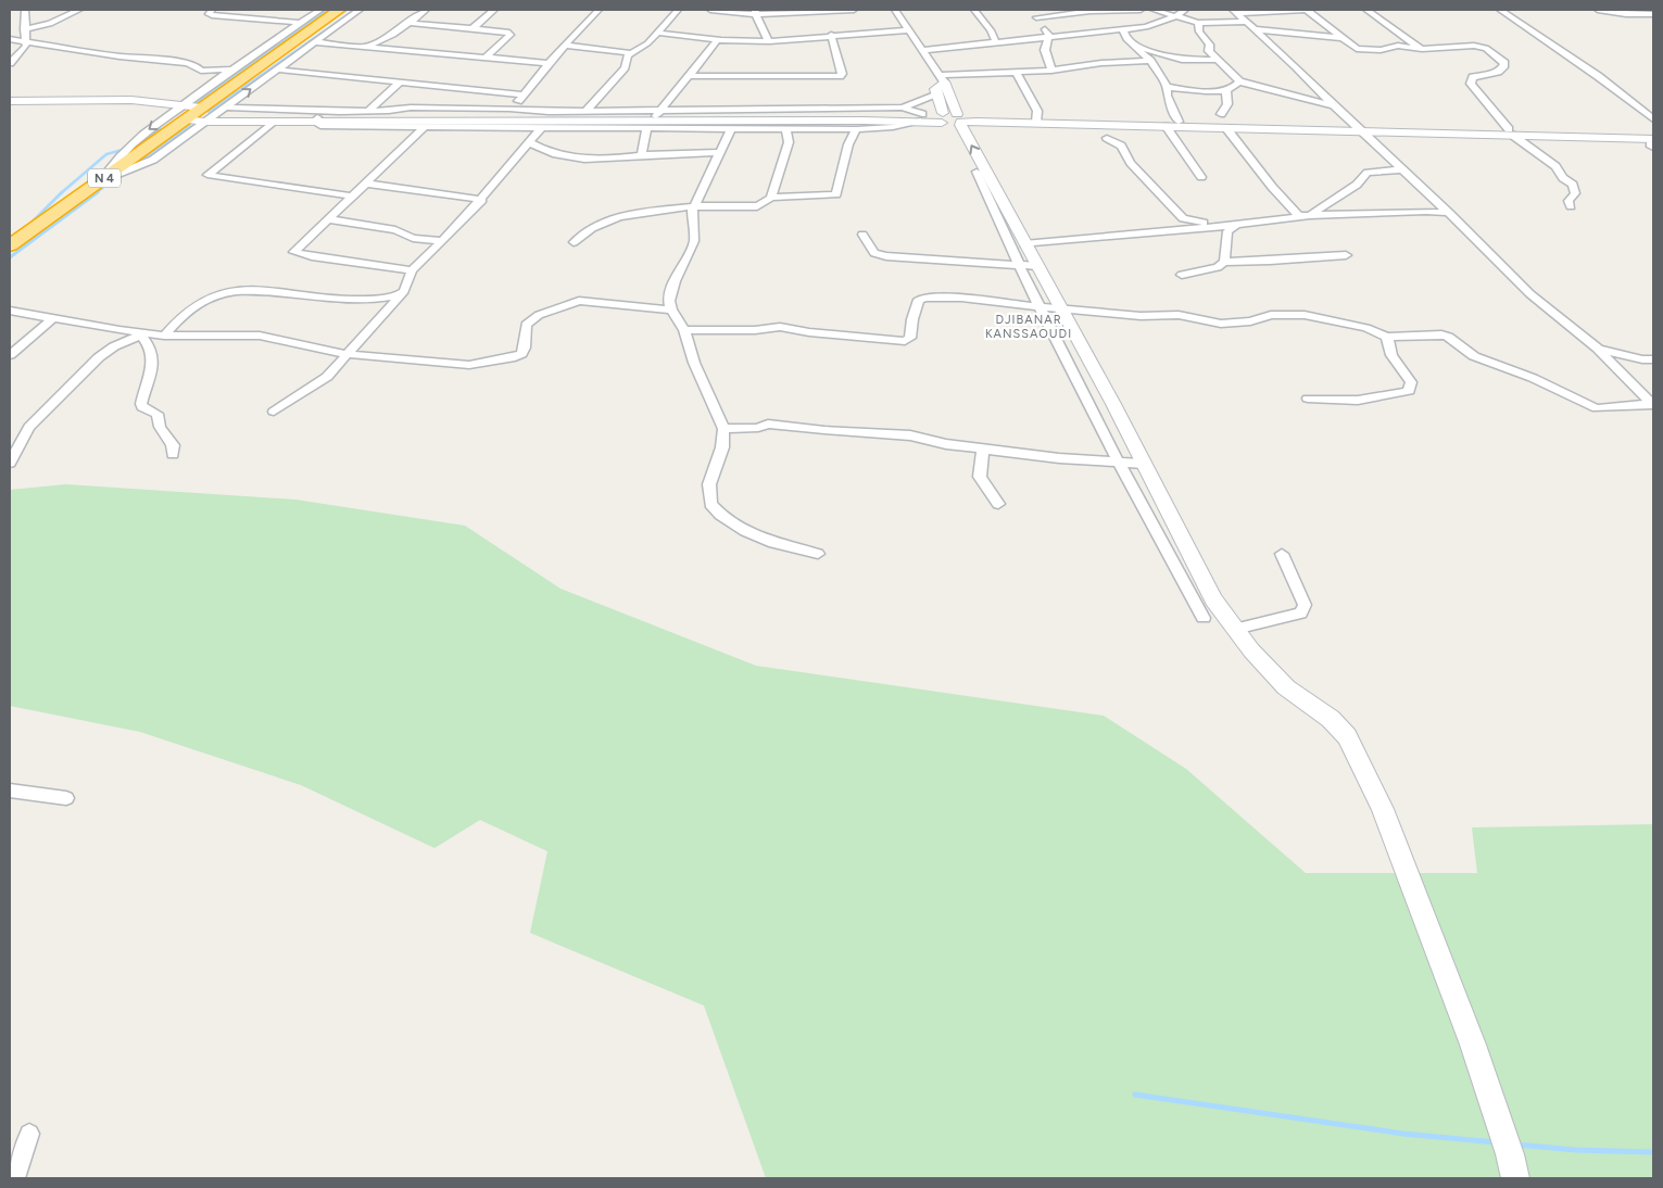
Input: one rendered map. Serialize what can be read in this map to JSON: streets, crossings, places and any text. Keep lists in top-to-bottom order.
{
  "streets": {
    "highway": ["N 4"]
  },
  "districts": ["DJIBANAR KANSSAOUDI"]
}
